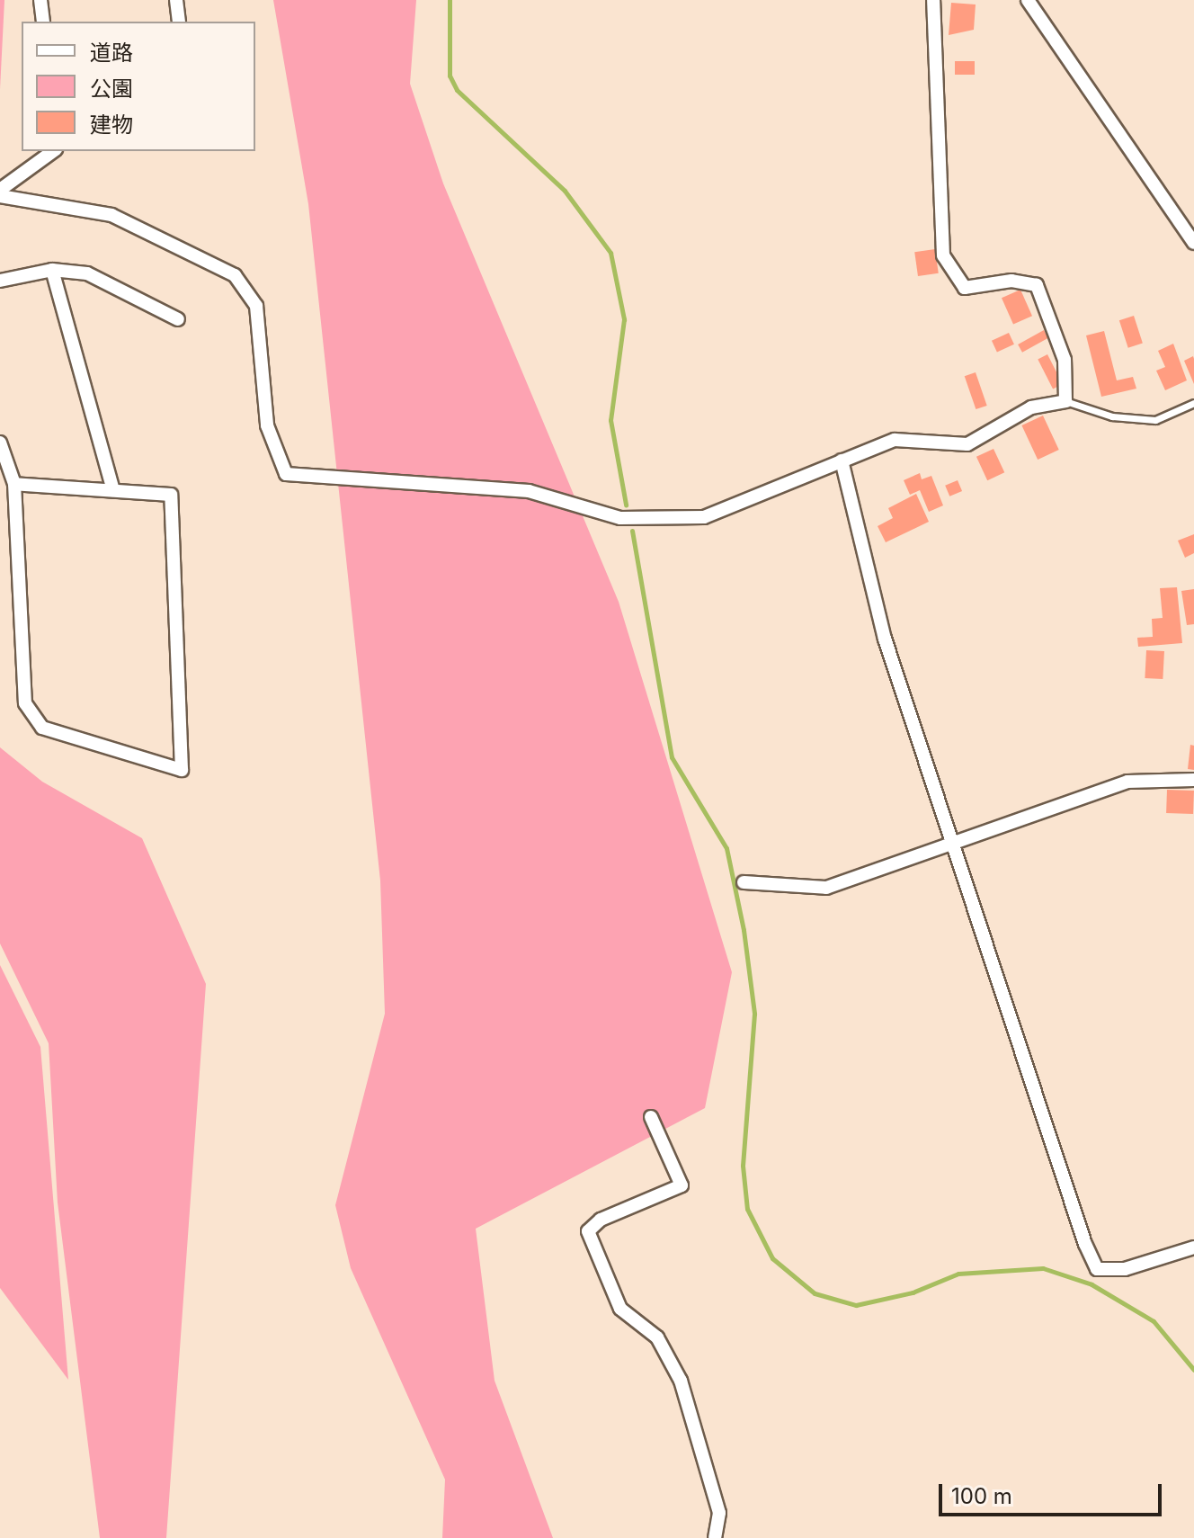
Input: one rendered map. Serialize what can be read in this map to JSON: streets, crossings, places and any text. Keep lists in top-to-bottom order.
{
  "legend": ["道路", "公園", "建物"],
  "scale_bar": "100 m"
}
